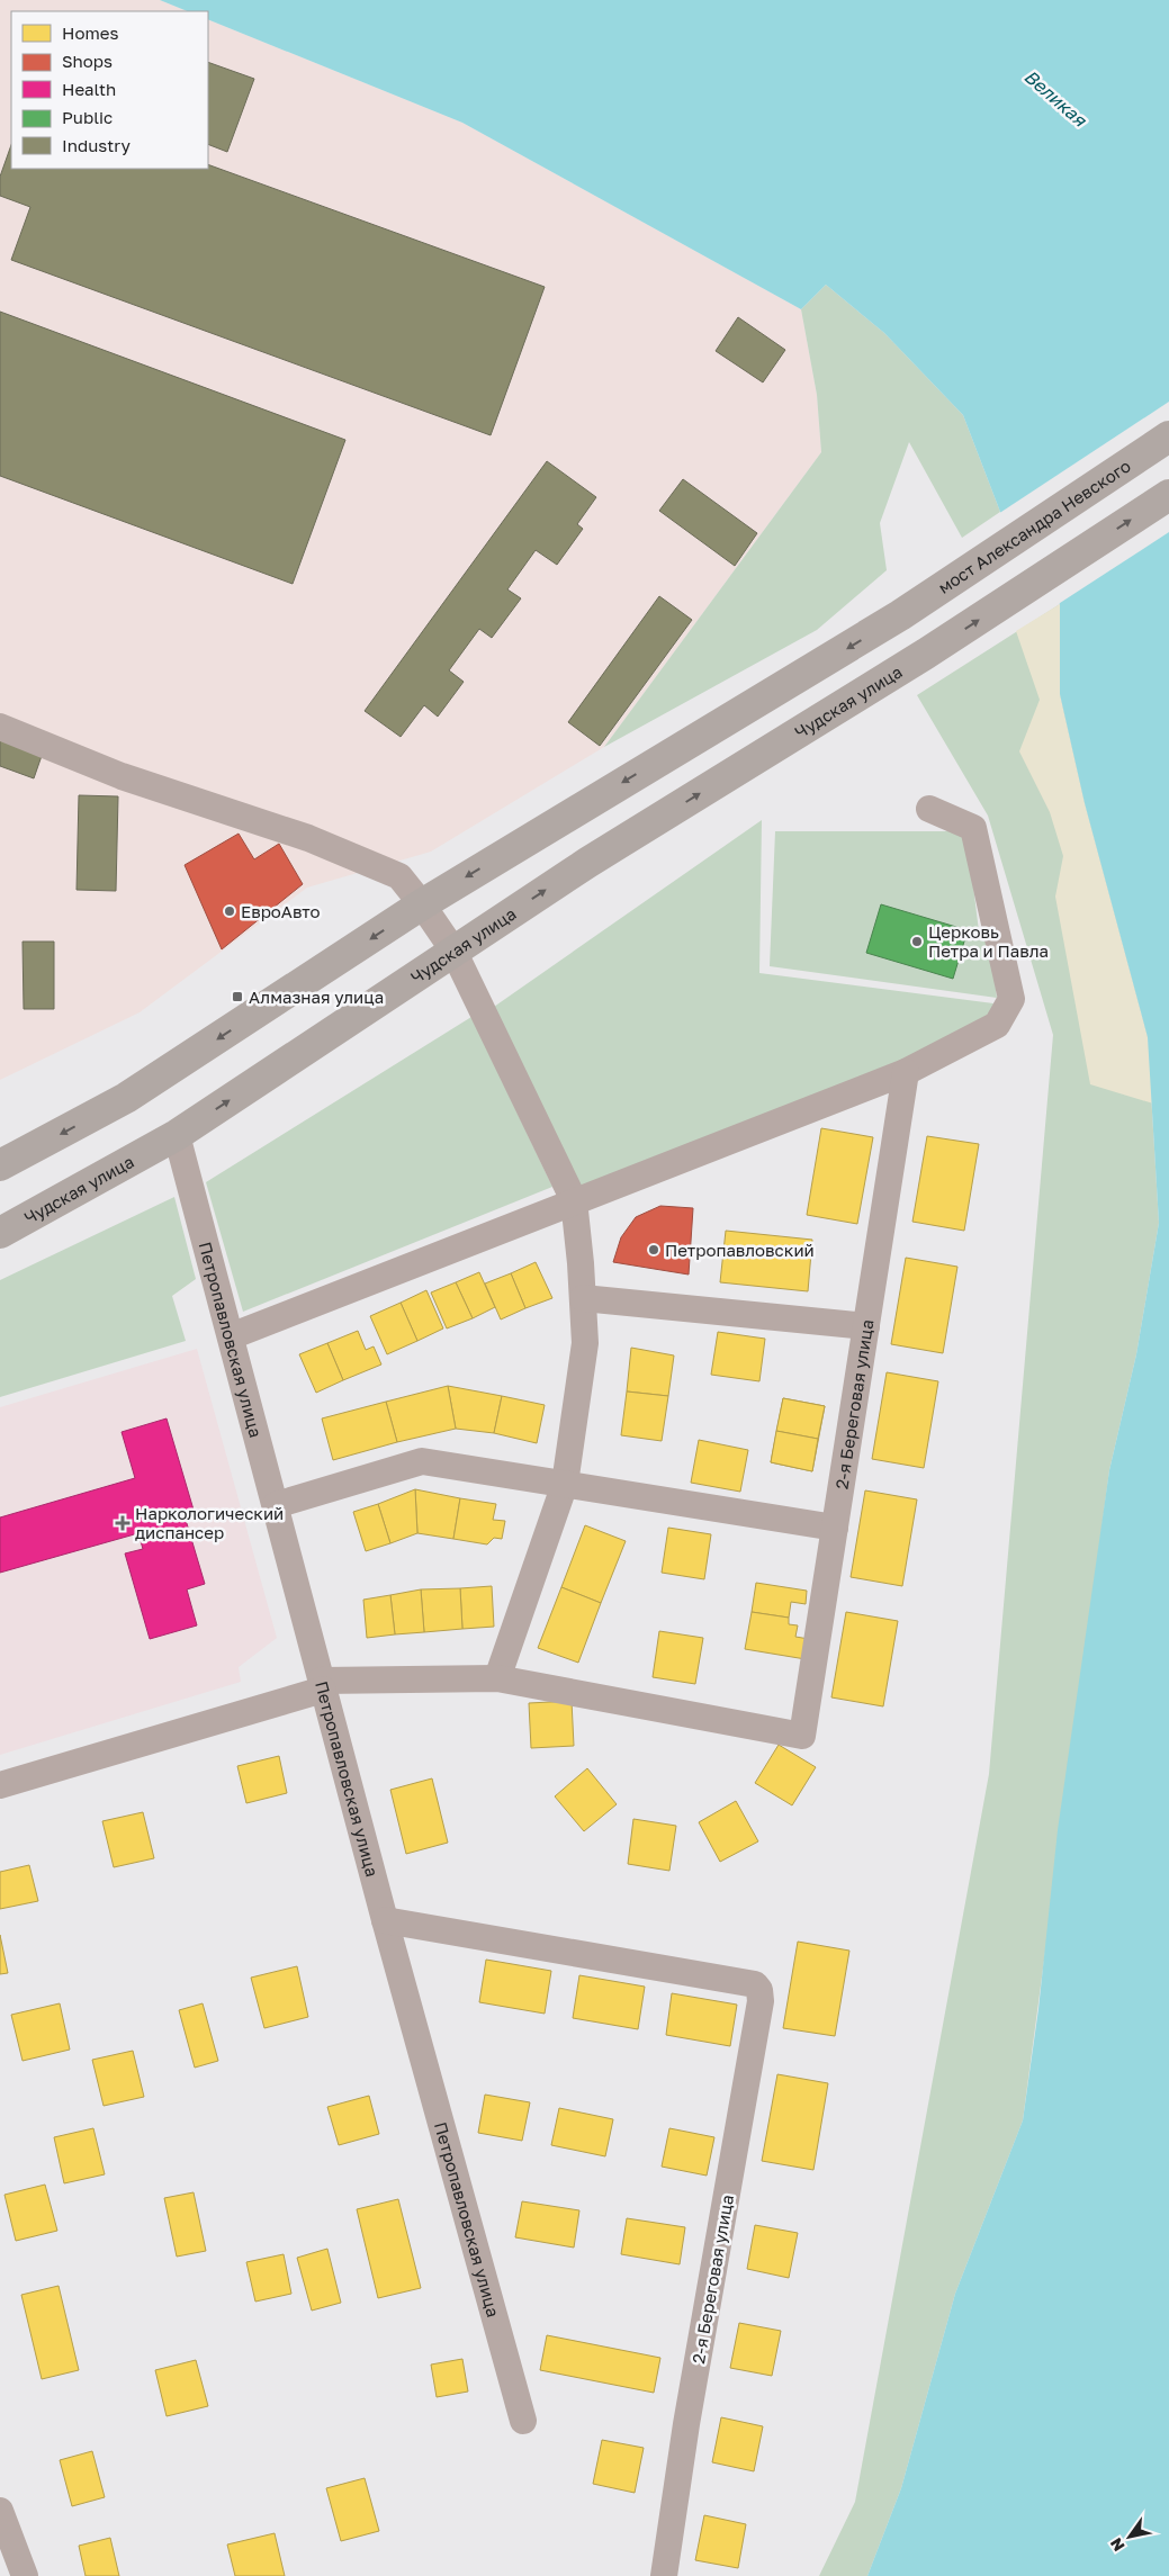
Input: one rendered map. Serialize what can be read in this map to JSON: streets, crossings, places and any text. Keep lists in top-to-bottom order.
{
  "streets": {
    "highway": ["мост Александра Невского", "Чудская улица"],
    "street": ["Петропавловская улица", "2-я Береговая улица"]
  },
  "crossings": [
    ["Чудская улица", "Петропавловская улица"],
    ["Петропавловская улица", "2-я Береговая улица"]
  ],
  "one_way": ["мост Александра Невского", "Чудская улица"],
  "water": ["Великая"],
  "places": {
    "other": ["ЕвроАвто", "Церковь Петра и Павла", "Петропавловский"],
    "transit": ["Алмазная улица"],
    "health": ["Наркологический диспансер"]
  },
  "legend": [
    "Homes",
    "Shops",
    "Health",
    "Public",
    "Industry"
  ],
  "north": "bottom left"
}
